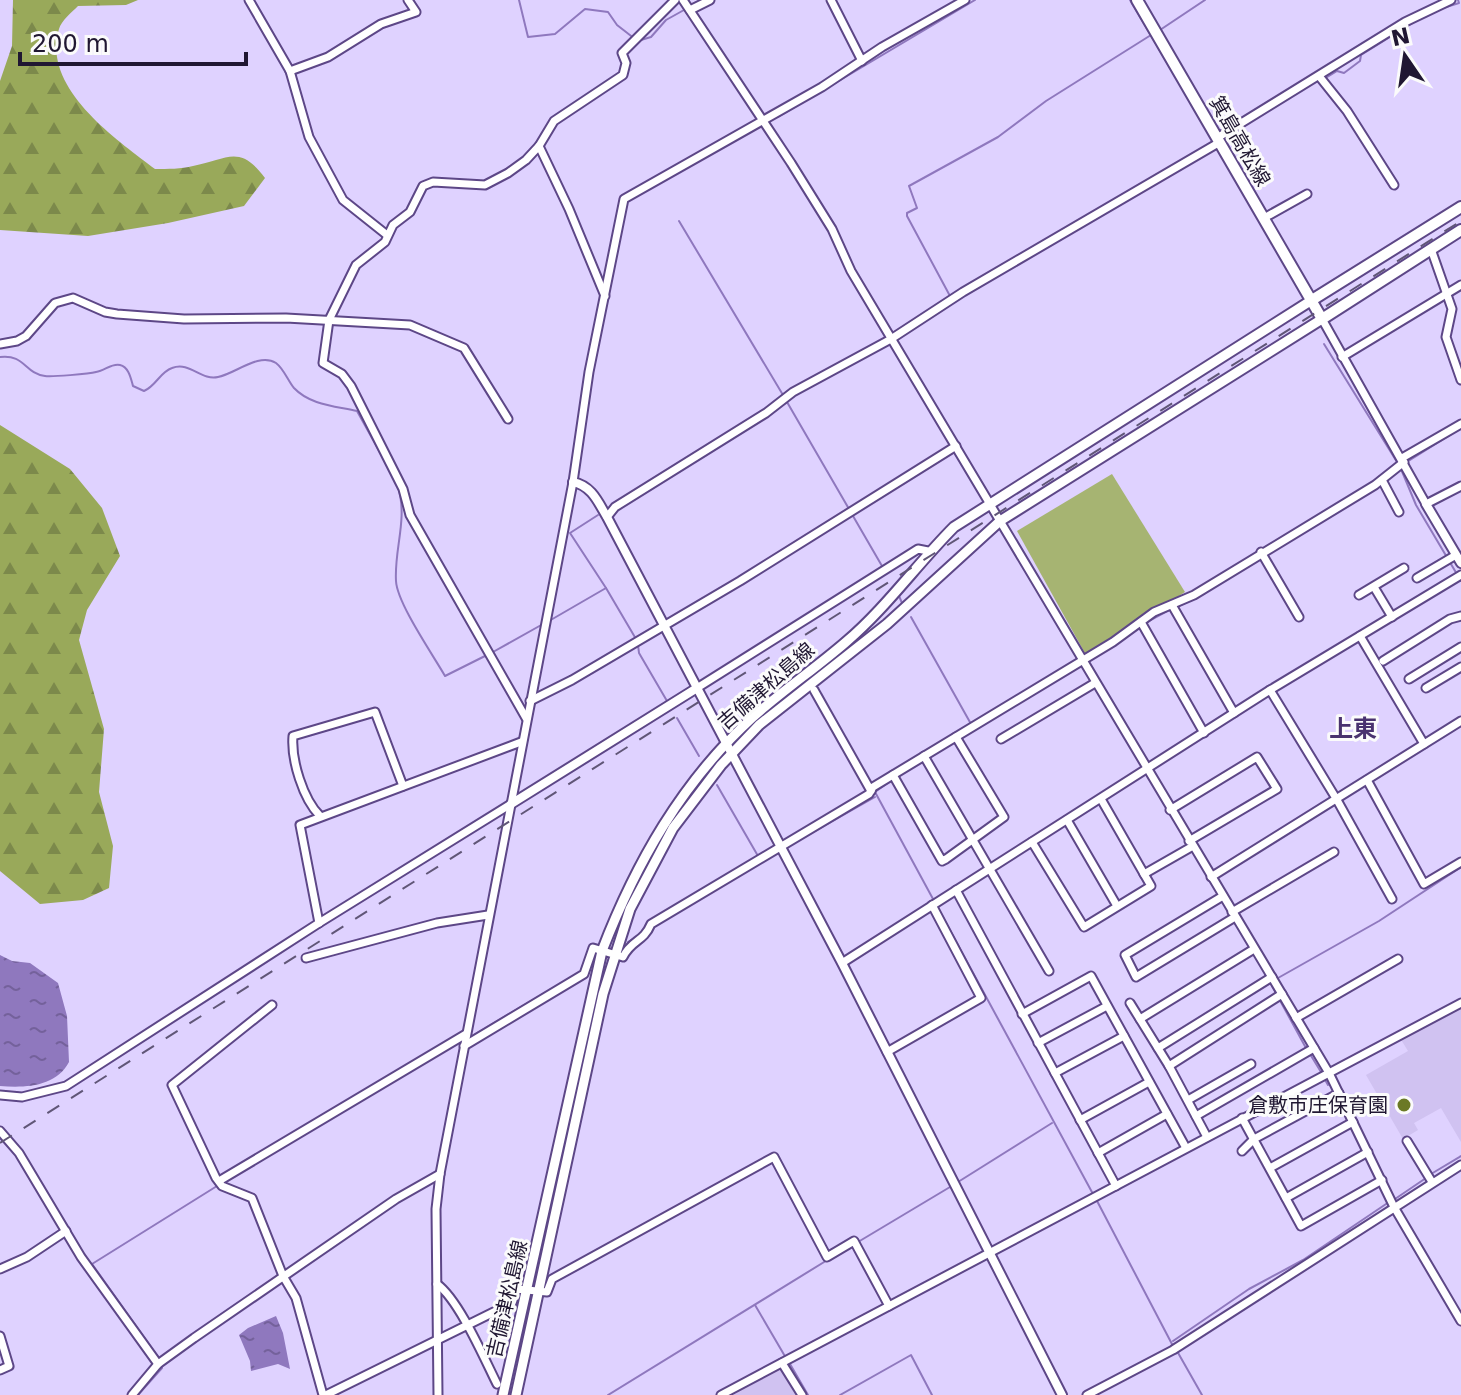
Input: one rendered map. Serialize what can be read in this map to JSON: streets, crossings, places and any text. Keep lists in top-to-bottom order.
{
  "streets": {
    "main road": ["箕島高松線", "吉備津松島線"]
  },
  "crossings": [
    ["箕島高松線", "吉備津松島線"]
  ],
  "districts": ["上東"],
  "places": ["倉敷市庄保育園"],
  "scale_bar": "200 m",
  "north": "top"
}
